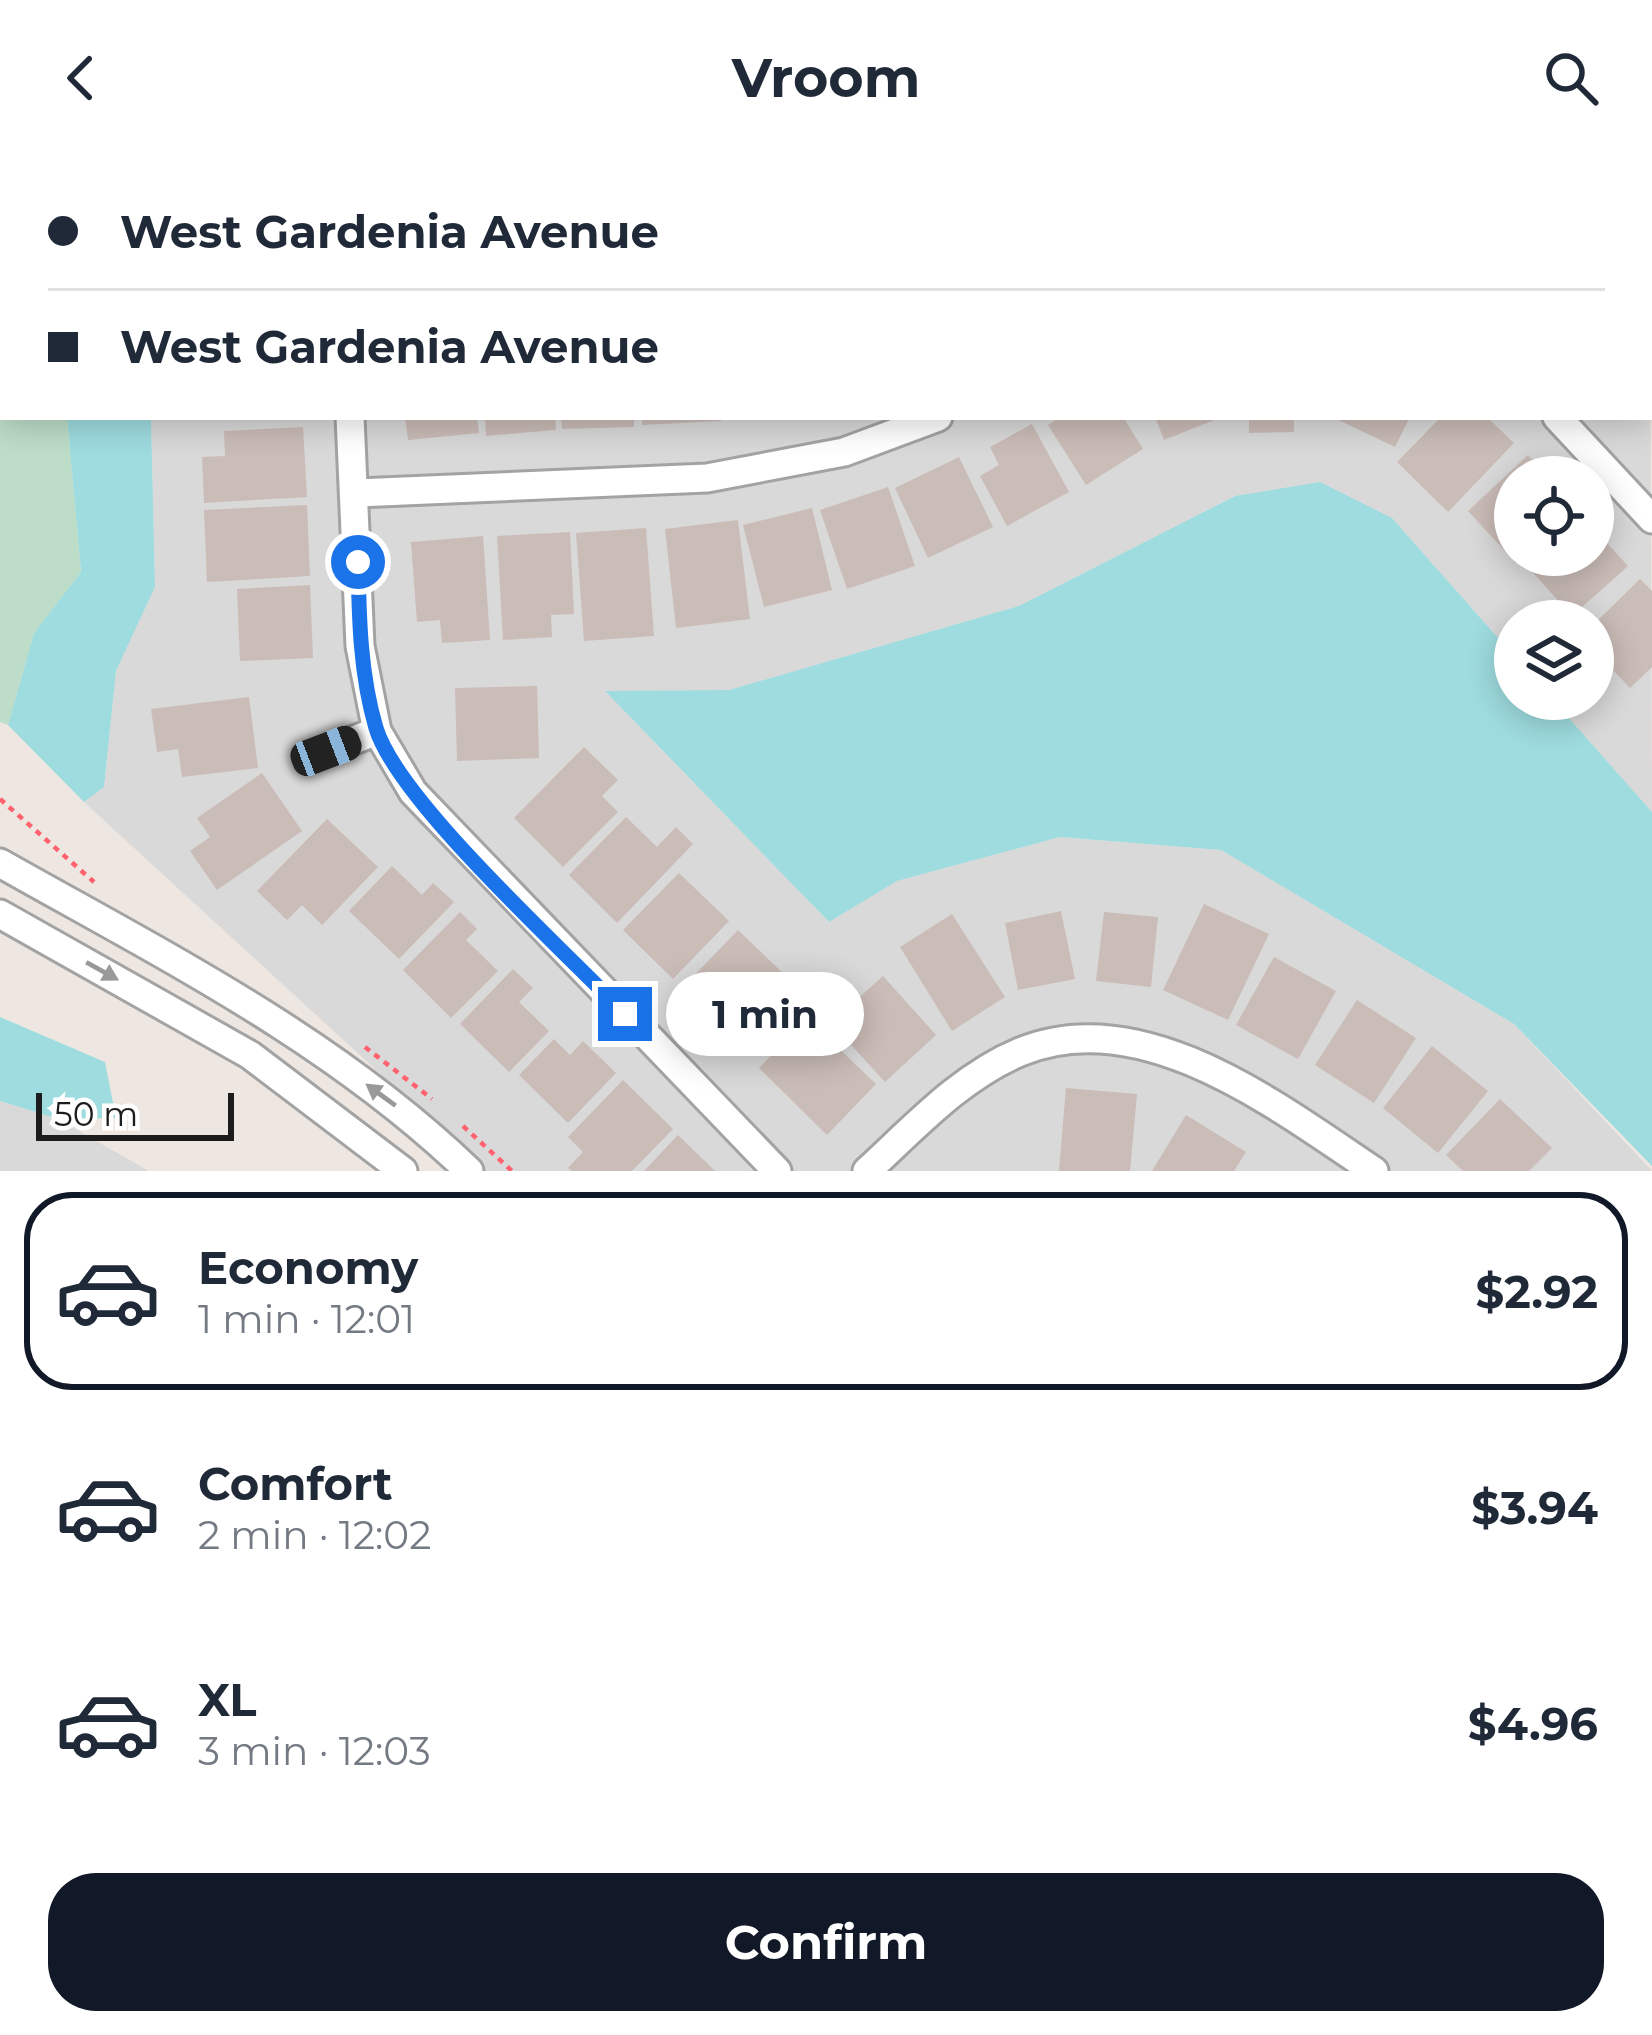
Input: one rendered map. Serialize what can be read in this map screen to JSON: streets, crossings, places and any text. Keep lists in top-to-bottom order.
{
  "scale_bar": "50 m",
  "page": {
    "header": "Vroom",
    "banner": ["West Gardenia Avenue", "West Gardenia Avenue"],
    "bubble": "1 min",
    "scale": "50 m",
    "list": [
      {
        "name": "Economy",
        "note": "1 min · 12:01",
        "value": "$2.92"
      },
      {
        "name": "Comfort",
        "note": "2 min · 12:02",
        "value": "$3.94"
      },
      {
        "name": "XL",
        "note": "3 min · 12:03",
        "value": "$4.96"
      }
    ],
    "buttons": "Confirm"
  }
}
